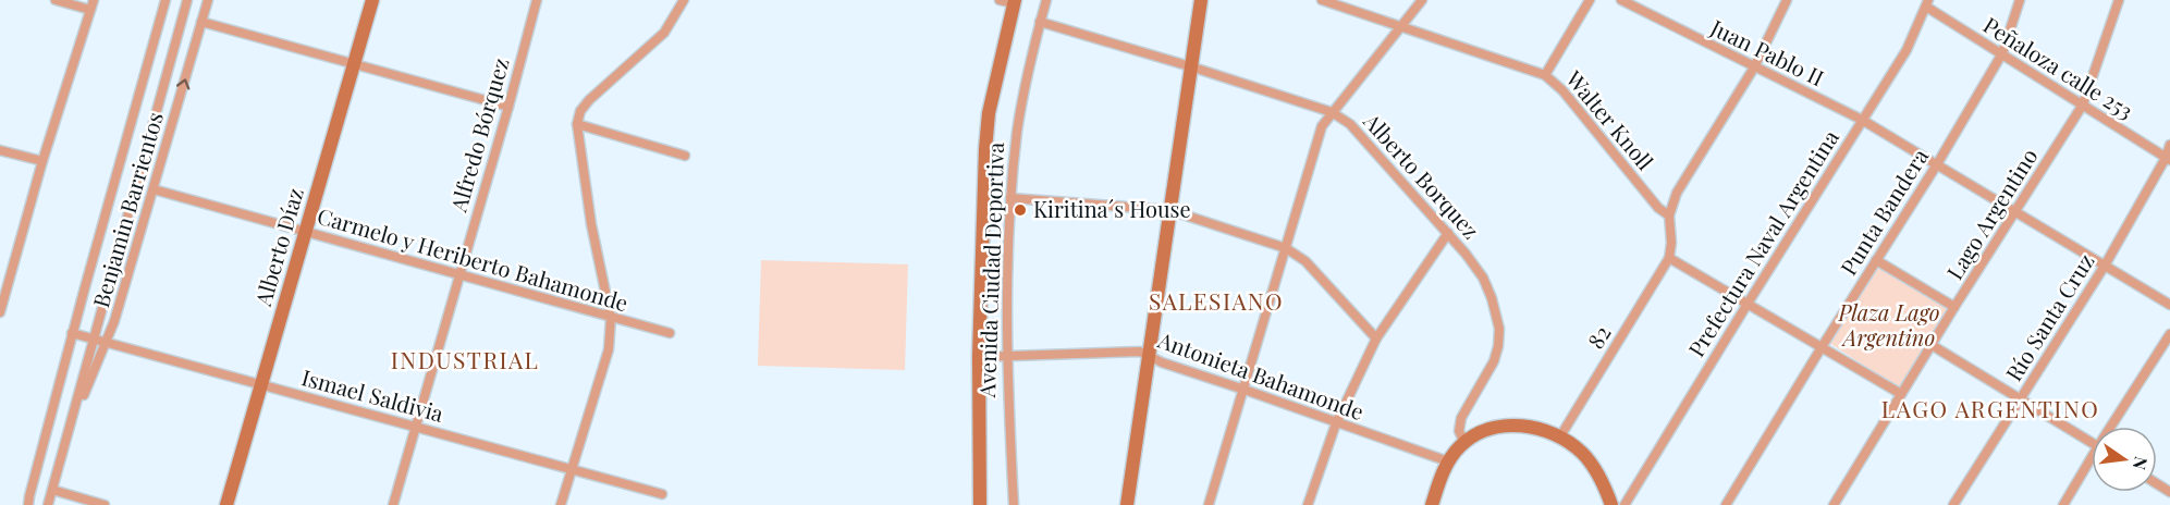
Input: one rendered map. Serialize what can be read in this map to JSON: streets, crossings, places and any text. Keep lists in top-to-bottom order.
{
  "streets": {
    "street": [
      "Juan Pablo II",
      "Peñaloza calle 253",
      "Walter Knoll",
      "Alfredo Bórquez",
      "Alberto Borquez",
      "Benjamin Barrientos",
      "Punta Bandera",
      "Lago Argentino",
      "Prefectura Naval Argentina",
      "Alberto Díaz",
      "Carmelo y Heriberto Bahamonde",
      "Avenida Ciudad Deportiva",
      "Río Santa Cruz",
      "82",
      "Antonieta Bahamonde",
      "Ismael Saldivia"
    ]
  },
  "crossings": [
    ["Juan Pablo II", "Punta Bandera"],
    ["Juan Pablo II", "Lago Argentino"],
    ["Juan Pablo II", "Prefectura Naval Argentina"],
    ["Juan Pablo II", "Río Santa Cruz"],
    ["Peñaloza calle 253", "Punta Bandera"],
    ["Peñaloza calle 253", "Lago Argentino"],
    ["Peñaloza calle 253", "Prefectura Naval Argentina"],
    ["Peñaloza calle 253", "Río Santa Cruz"],
    ["Alfredo Bórquez", "Carmelo y Heriberto Bahamonde"],
    ["Alfredo Bórquez", "Ismael Saldivia"],
    ["Alberto Borquez", "Avenida Ciudad Deportiva"],
    ["Benjamin Barrientos", "Carmelo y Heriberto Bahamonde"],
    ["Benjamin Barrientos", "Ismael Saldivia"],
    ["Alberto Díaz", "Carmelo y Heriberto Bahamonde"],
    ["Alberto Díaz", "Ismael Saldivia"],
    ["Avenida Ciudad Deportiva", "Antonieta Bahamonde"]
  ],
  "districts": ["SALESIANO", "INDUSTRIAL", "LAGO ARGENTINO"],
  "parks": ["Plaza Lago Argentino"],
  "places": ["Kiritina´s House"],
  "north": "right"
}
